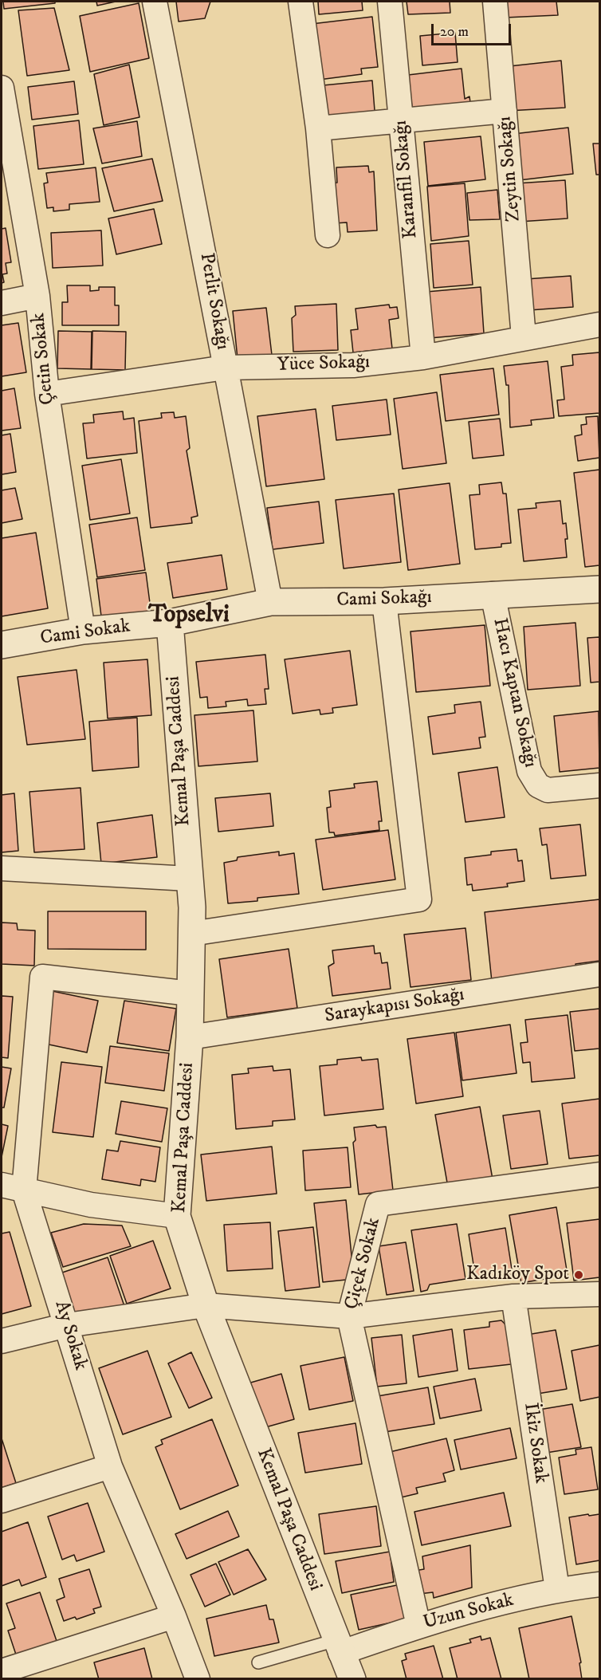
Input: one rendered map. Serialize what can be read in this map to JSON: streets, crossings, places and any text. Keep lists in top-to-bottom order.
{
  "streets": {
    "street": [
      "Zeytin Sokağı",
      "Karanfil Sokağı",
      "Perlit Sokağı",
      "Çetin Sokak",
      "Yüce Sokağı",
      "Cami Sokağı",
      "Cami Sokak",
      "Hacı Kaptan Sokağı",
      "Kemal Paşa Caddesi",
      "Saraykapısı Sokağı",
      "Çiçek Sokak",
      "Ay Sokak",
      "İkiz Sokak",
      "Uzun Sokak"
    ]
  },
  "crossings": [
    ["Zeytin Sokağı", "Yüce Sokağı"],
    ["Karanfil Sokağı", "Yüce Sokağı"],
    ["Perlit Sokağı", "Yüce Sokağı"],
    ["Perlit Sokağı", "Cami Sokağı"],
    ["Çetin Sokak", "Yüce Sokağı"],
    ["Çetin Sokak", "Cami Sokak"],
    ["Cami Sokağı", "Cami Sokak"],
    ["Cami Sokağı", "Hacı Kaptan Sokağı"],
    ["Cami Sokağı", "Kemal Paşa Caddesi"],
    ["Cami Sokak", "Kemal Paşa Caddesi"],
    ["Kemal Paşa Caddesi", "Saraykapısı Sokağı"],
    ["Kemal Paşa Caddesi", "Ay Sokak"],
    ["Kemal Paşa Caddesi", "Uzun Sokak"],
    ["Çiçek Sokak", "Uzun Sokak"],
    ["İkiz Sokak", "Uzun Sokak"]
  ],
  "districts": ["Topselvi"],
  "places": ["Kadıköy Spot"],
  "scale_bar": "20 m"
}
